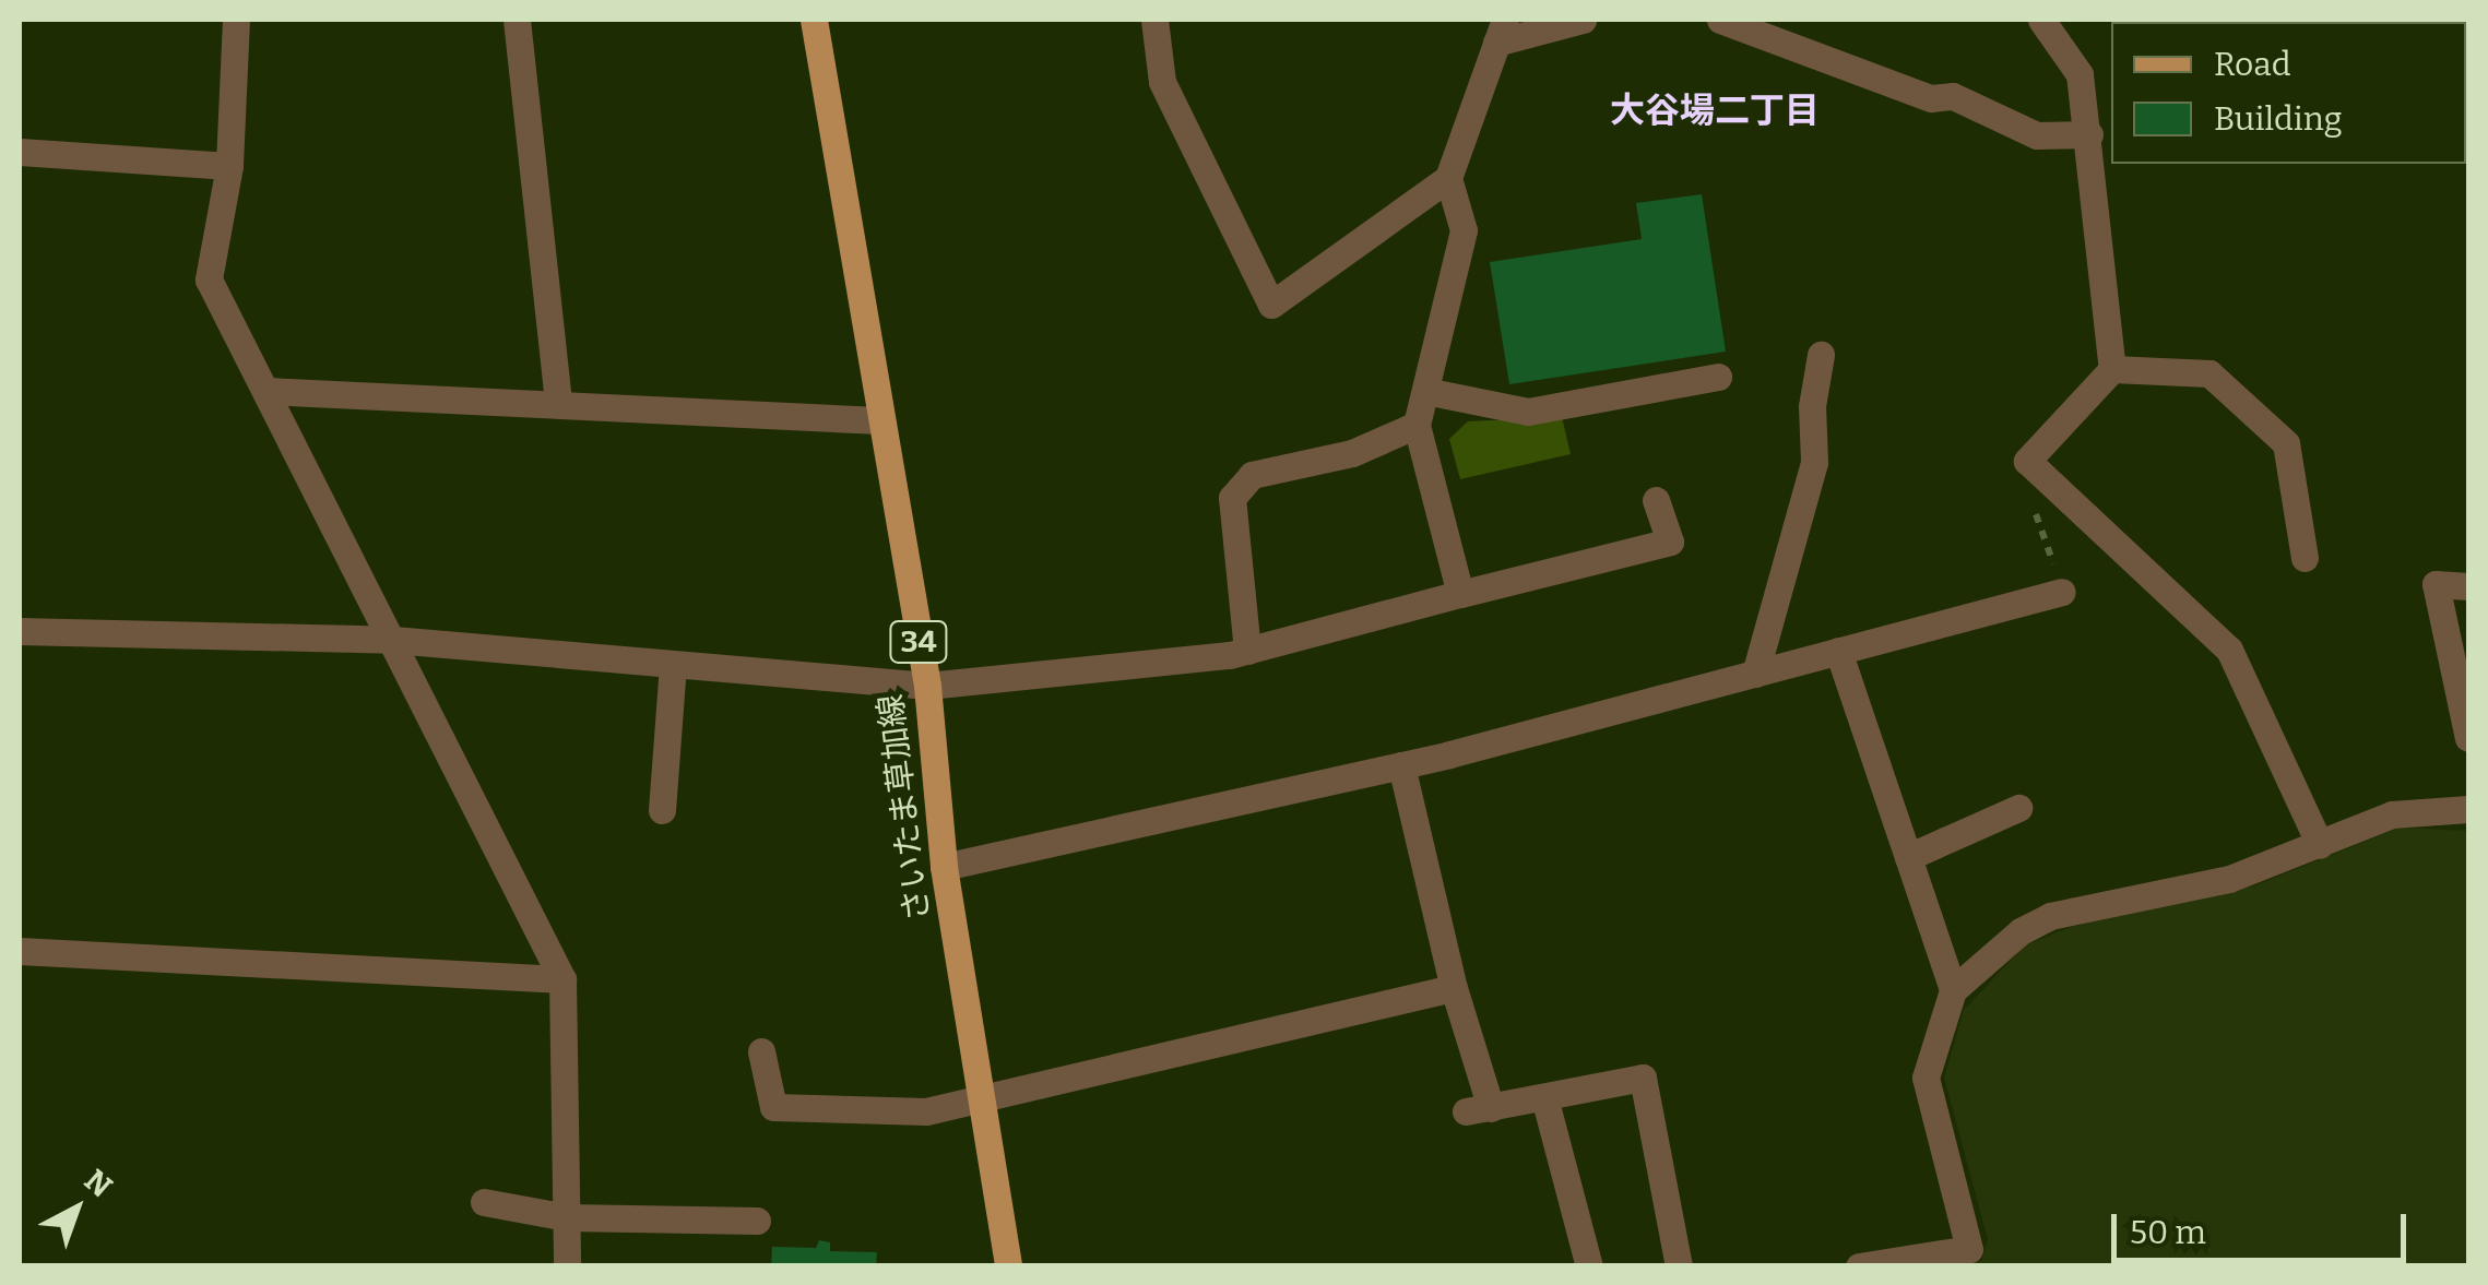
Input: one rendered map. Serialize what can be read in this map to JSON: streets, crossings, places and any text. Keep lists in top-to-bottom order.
{
  "streets": {
    "main road": ["34", "さいたま草加線"]
  },
  "districts": ["大谷場二丁目"],
  "legend": ["Road", "Building"],
  "scale_bar": "50 m",
  "north": "top right"
}
